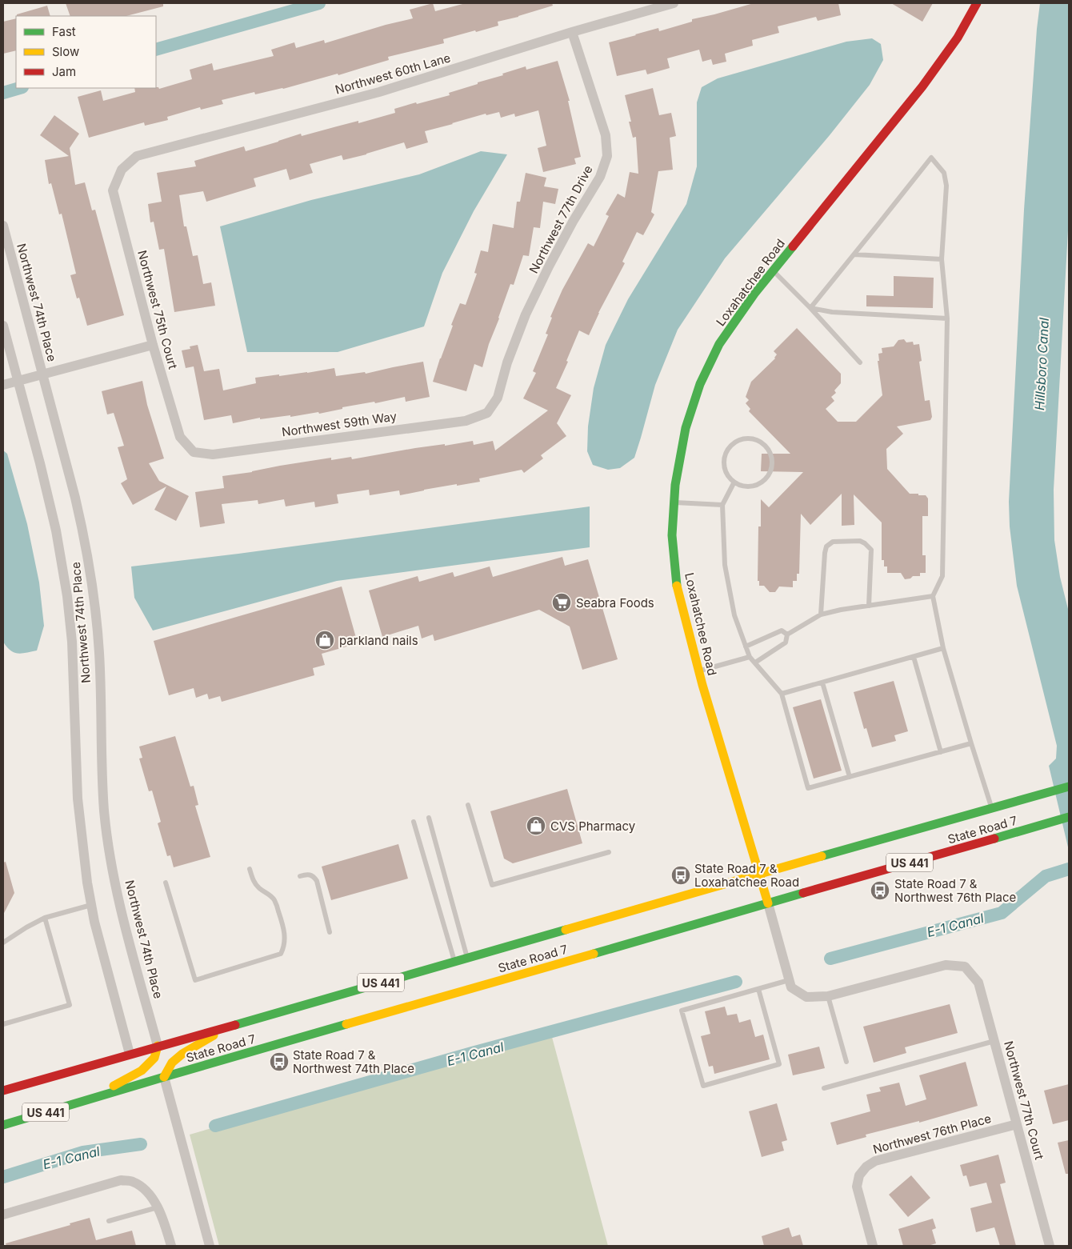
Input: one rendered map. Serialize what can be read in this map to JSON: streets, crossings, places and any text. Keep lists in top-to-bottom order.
{
  "streets": {
    "main road": ["Loxahatchee Road", "State Road 7", "US 441"],
    "street": [
      "Northwest 60th Lane",
      "Northwest 77th Drive",
      "Northwest 74th Place",
      "Northwest 75th Court",
      "Northwest 59th Way",
      "Northwest 77th Court",
      "Northwest 76th Place"
    ]
  },
  "crossings": [
    ["Northwest 60th Lane", "Northwest 77th Drive"],
    ["Northwest 60th Lane", "Northwest 75th Court"],
    ["Northwest 77th Drive", "Northwest 59th Way"],
    ["Loxahatchee Road", "State Road 7"],
    ["Northwest 74th Place", "State Road 7"],
    ["Northwest 75th Court", "Northwest 59th Way"],
    ["Northwest 77th Court", "Northwest 76th Place"]
  ],
  "water": ["Hillsboro Canal", "E-1 Canal"],
  "places": {
    "supermarket": ["Seabra Foods"],
    "shop": ["parkland nails", "CVS Pharmacy"],
    "bus stop": ["State Road 7 & Loxahatchee Road", "State Road 7 & Northwest 76th Place", "State Road 7 & Northwest 74th Place"]
  },
  "legend": ["Fast", "Slow", "Jam"]
}
